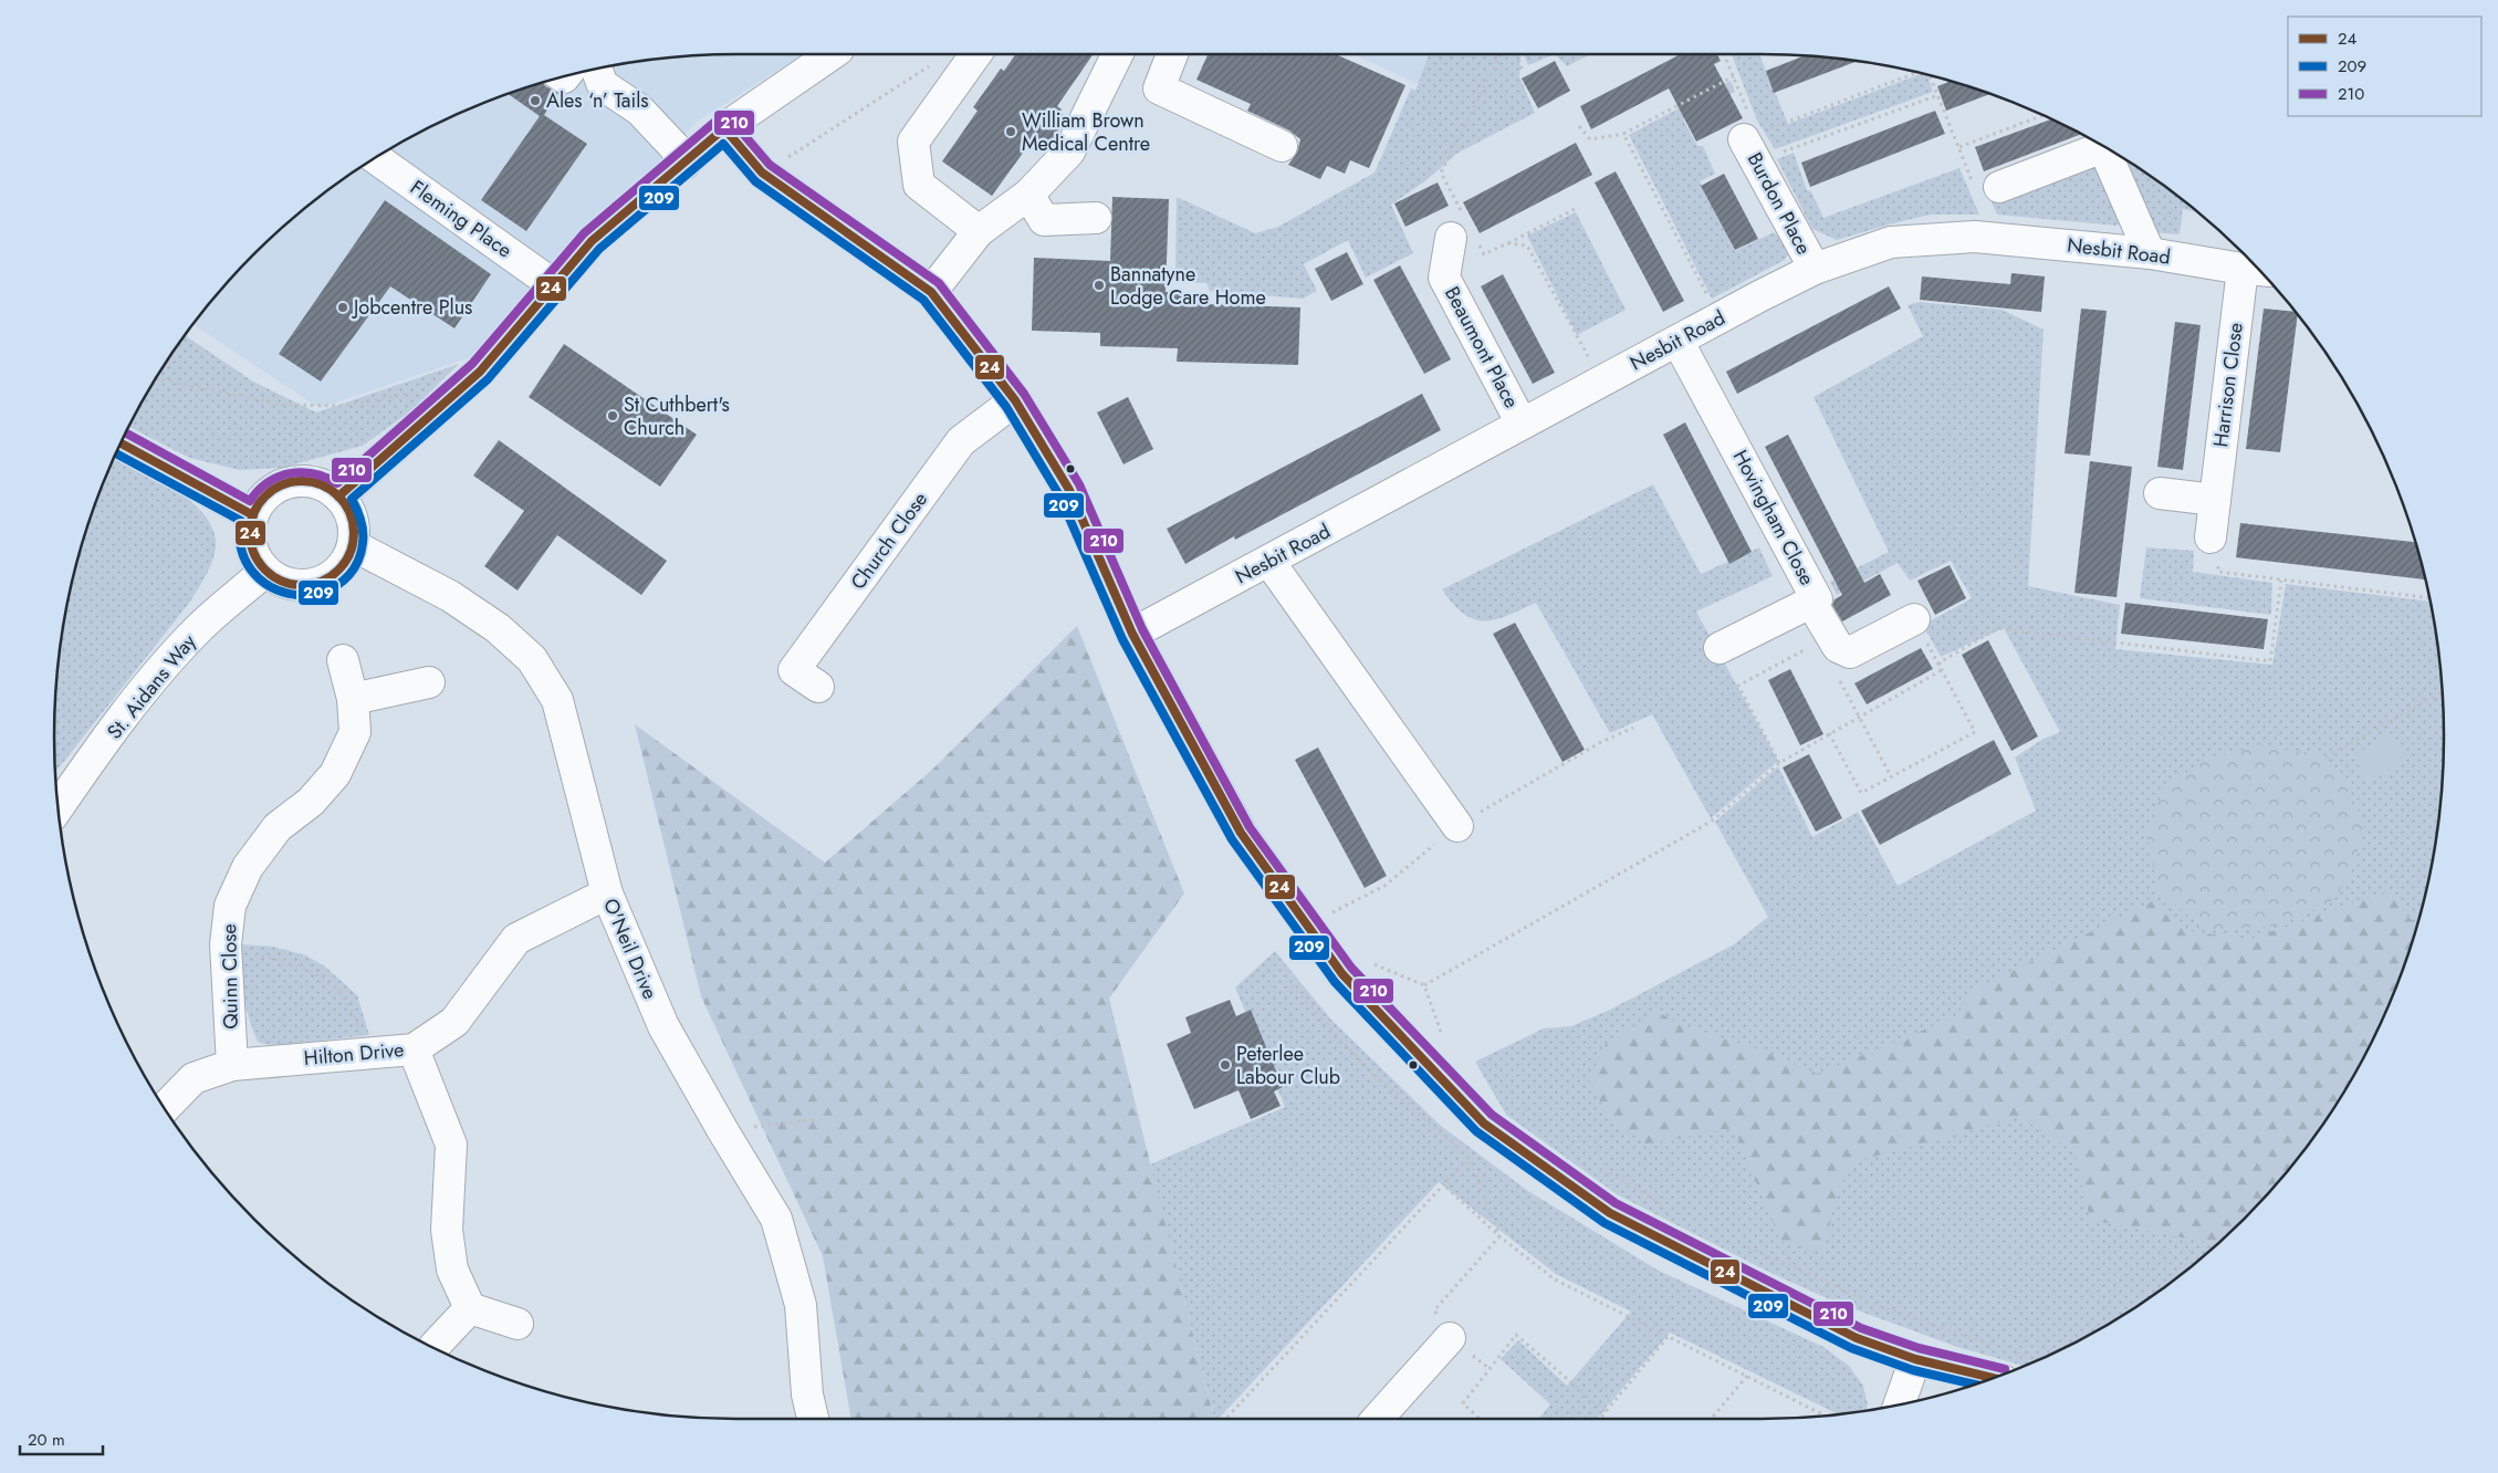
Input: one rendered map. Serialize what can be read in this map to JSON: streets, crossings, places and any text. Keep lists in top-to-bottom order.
{
  "streets": {
    "street": [
      "Burdon Place",
      "Fleming Place",
      "Nesbit Road",
      "Beaumont Place",
      "Harrison Close",
      "Hovingham Close",
      "Church Close",
      "St. Aidans Way",
      "O'Neil Drive",
      "Quinn Close",
      "Hilton Drive"
    ]
  },
  "crossings": [
    ["Burdon Place", "Nesbit Road"],
    ["Nesbit Road", "Beaumont Place"],
    ["Nesbit Road", "Harrison Close"],
    ["Nesbit Road", "Hovingham Close"],
    ["St. Aidans Way", "O'Neil Drive"],
    ["O'Neil Drive", "Hilton Drive"],
    ["Quinn Close", "Hilton Drive"]
  ],
  "places": [
    "Ales ‘n’ Tails",
    "William Brown Medical Centre",
    "Bannatyne Lodge Care Home",
    "Jobcentre Plus",
    "St Cuthbert's Church",
    "Peterlee Labour Club"
  ],
  "lines": ["transit line 210", "transit line 24", "transit line 209"],
  "legend": ["24", "209", "210"],
  "scale_bar": "20 m"
}
